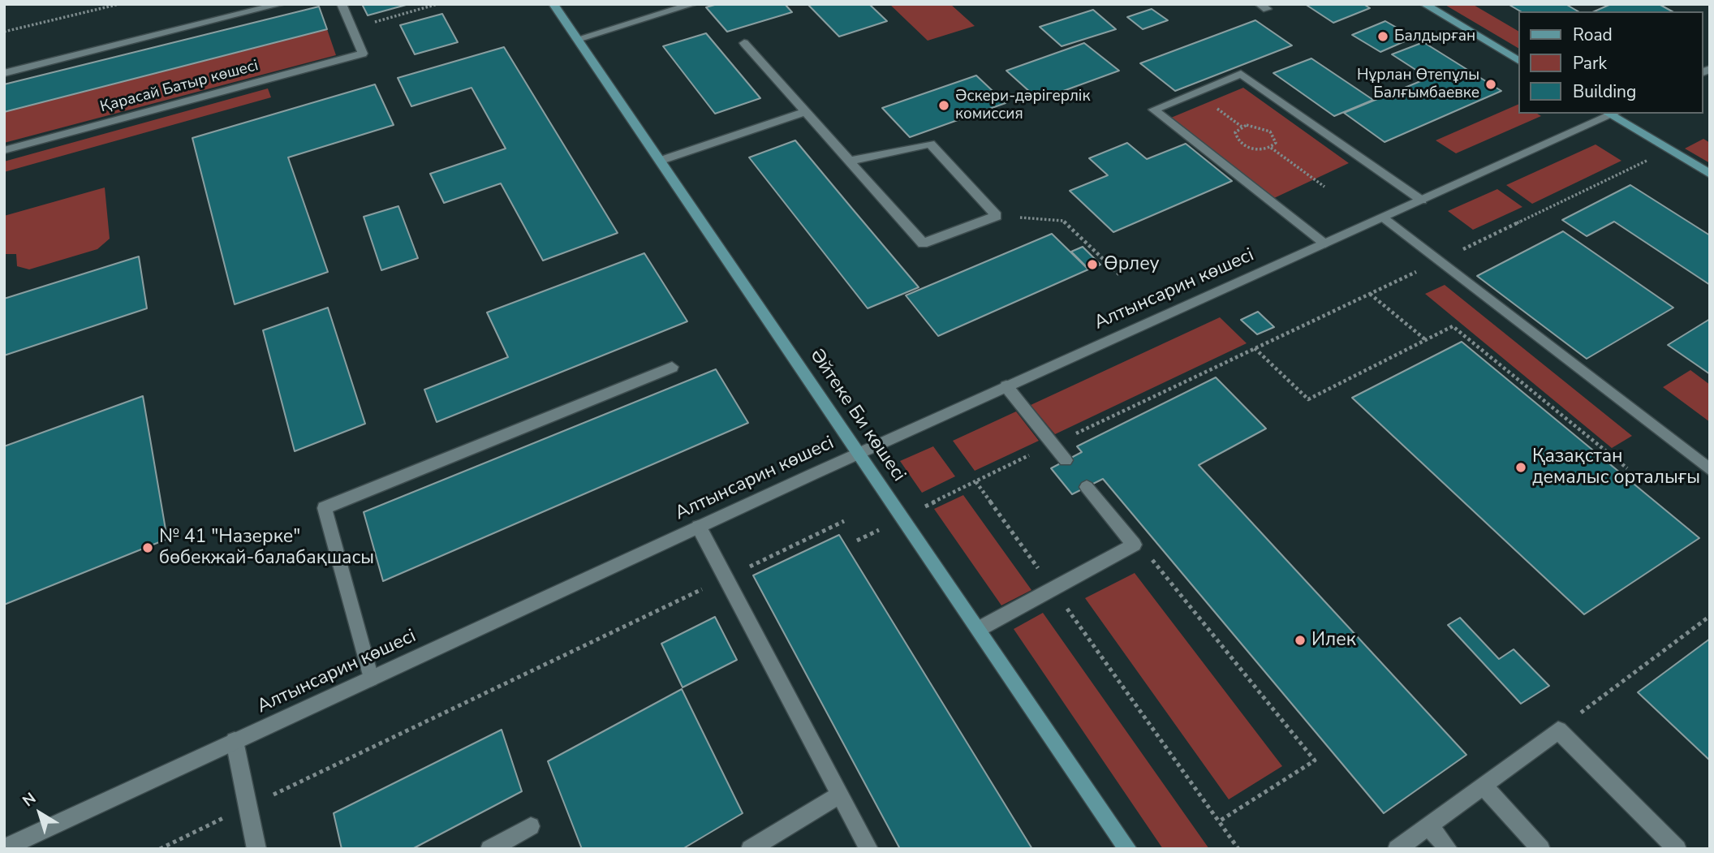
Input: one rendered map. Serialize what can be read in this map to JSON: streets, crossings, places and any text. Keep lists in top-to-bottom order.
{
  "streets": {
    "street": ["Қарасай Батыр көшесі", "Алтынсарин көшесі", "Әйтеке Би көшесі"]
  },
  "crossings": [
    ["Алтынсарин көшесі", "Әйтеке Би көшесі"]
  ],
  "places": [
    "Балдырған",
    "Нұрлан Өтепұлы Балғымбаевке",
    "Әскери-дәрігерлік комиссия",
    "Өрлеу",
    "Қазақстан демалыс орталығы",
    "№ 41 \"Назерке\" бөбекжай-балабақшасы",
    "Илек"
  ],
  "legend": ["Road", "Park", "Building"],
  "north": "top left"
}
